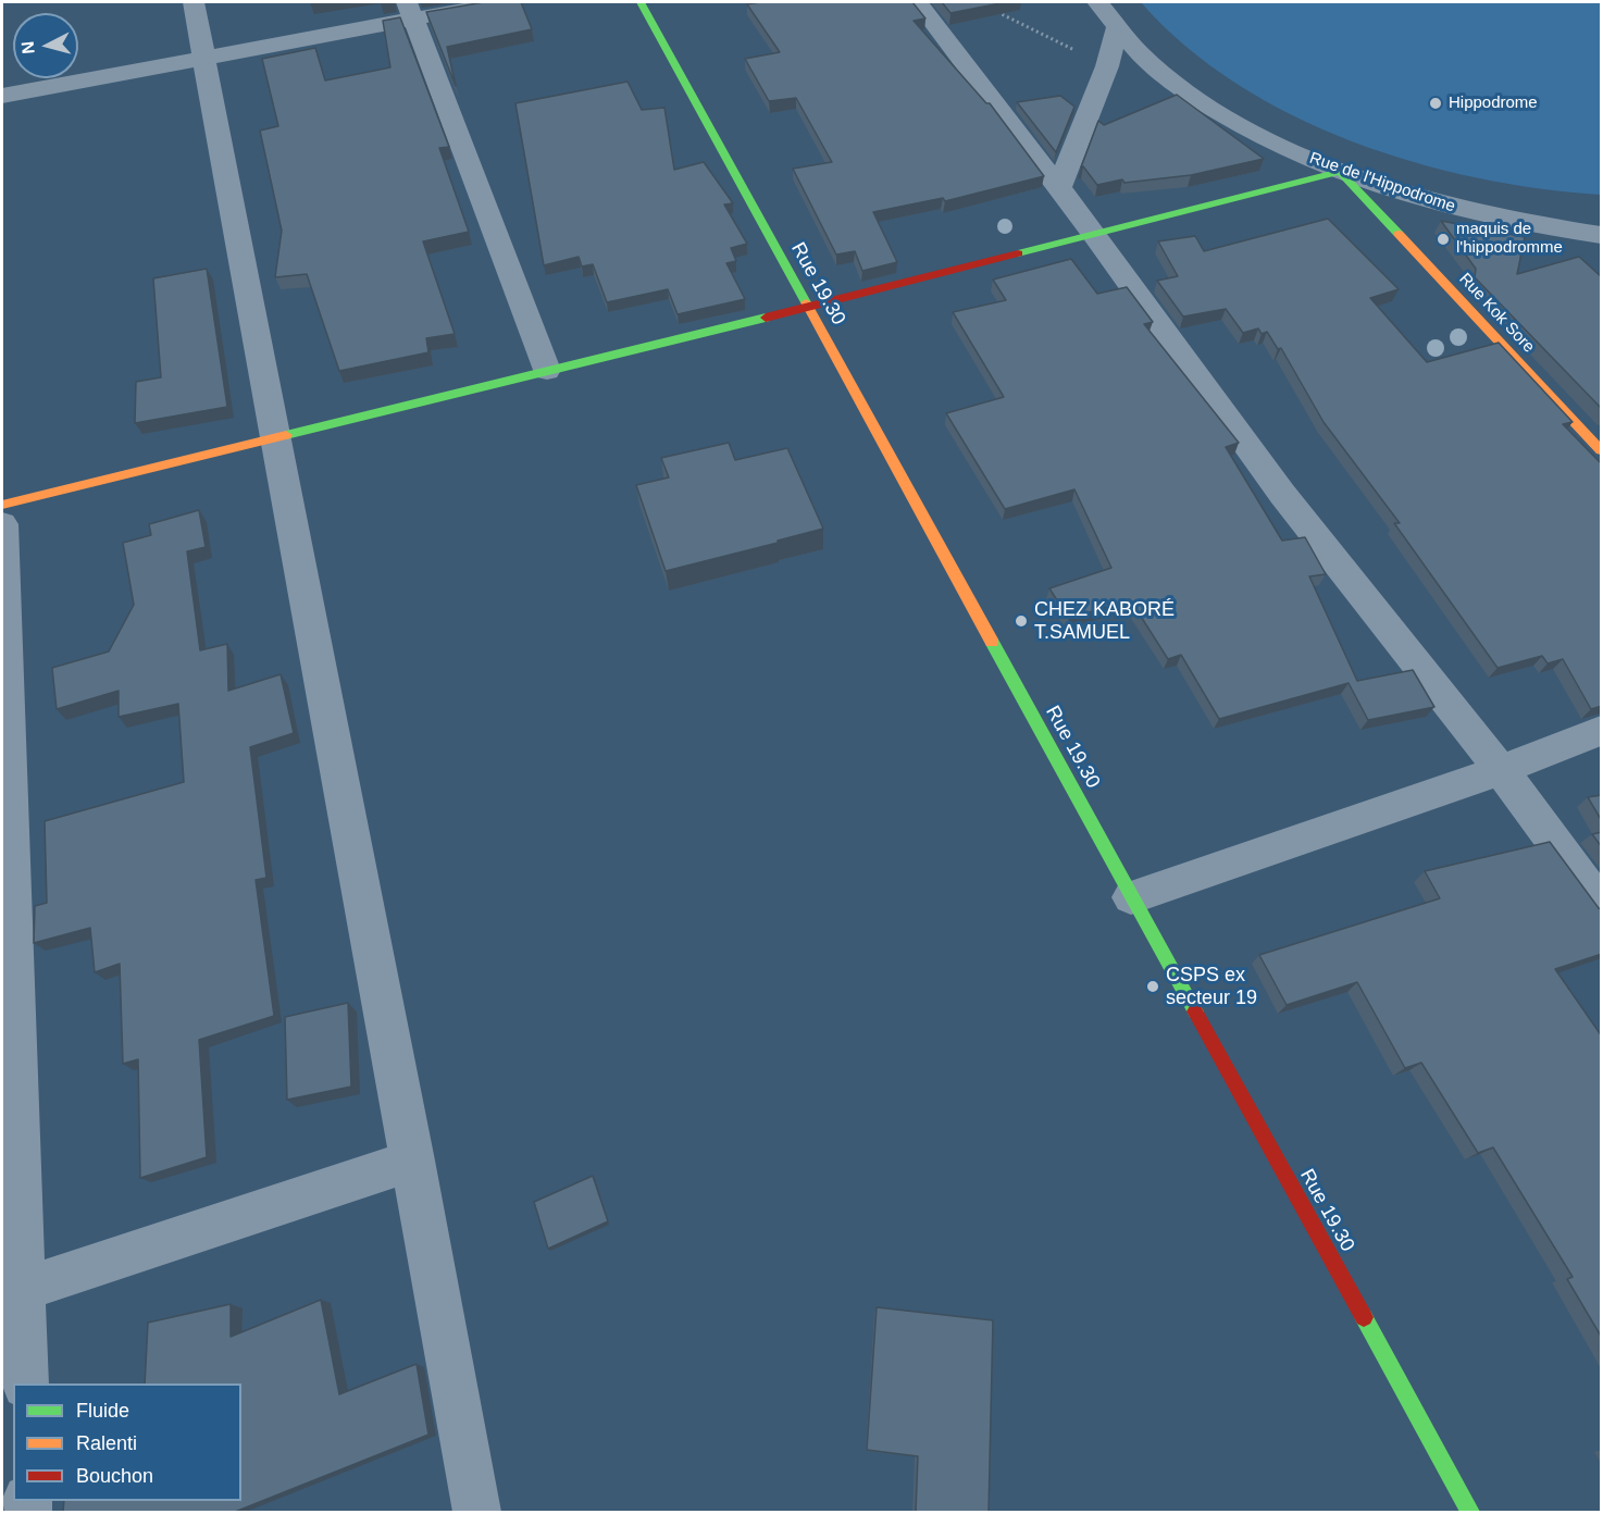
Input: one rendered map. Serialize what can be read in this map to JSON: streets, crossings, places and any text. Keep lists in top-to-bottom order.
{
  "streets": {
    "street": ["Rue de l'Hippodrome", "Rue 19.30", "Rue Kok Sore"]
  },
  "crossings": [
    ["Rue de l'Hippodrome", "Rue Kok Sore"]
  ],
  "places": [
    "Hippodrome",
    "maquis de l'hippodromme",
    "CHEZ KABORÉ T.SAMUEL",
    "CSPS ex secteur 19"
  ],
  "legend": ["Fluide", "Ralenti", "Bouchon"],
  "north": "left"
}
